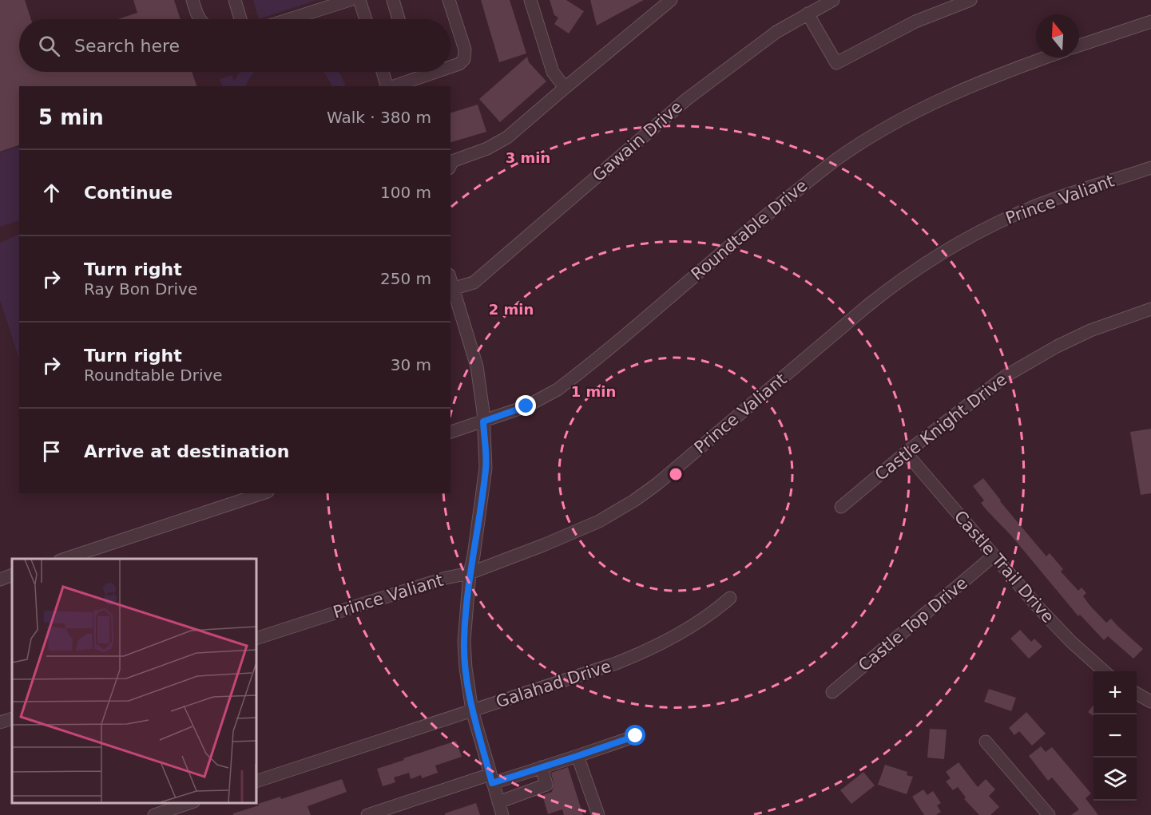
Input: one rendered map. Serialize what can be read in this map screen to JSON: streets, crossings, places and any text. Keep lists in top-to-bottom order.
{
  "streets": {
    "street": [
      "Gawain Drive",
      "Prince Valiant",
      "Roundtable Drive",
      "Castle Knight Drive",
      "Castle Trail Drive",
      "Castle Top Drive",
      "Galahad Drive"
    ]
  },
  "crossings": [
    ["Castle Knight Drive", "Castle Trail Drive"],
    ["Castle Trail Drive", "Castle Top Drive"]
  ],
  "north": "top",
  "page": {
    "search": "Search here",
    "heading": ["5 min", "Walk · 380 m"],
    "list": [
      ["Continue", "100 m"],
      ["Turn right", "Ray Bon Drive", "250 m"],
      ["Turn right", "Roundtable Drive", "30 m"],
      "Arrive at destination"
    ],
    "map_buttons": ["+", "−"]
  },
  "rings": ["3 min", "2 min", "1 min"]
}
